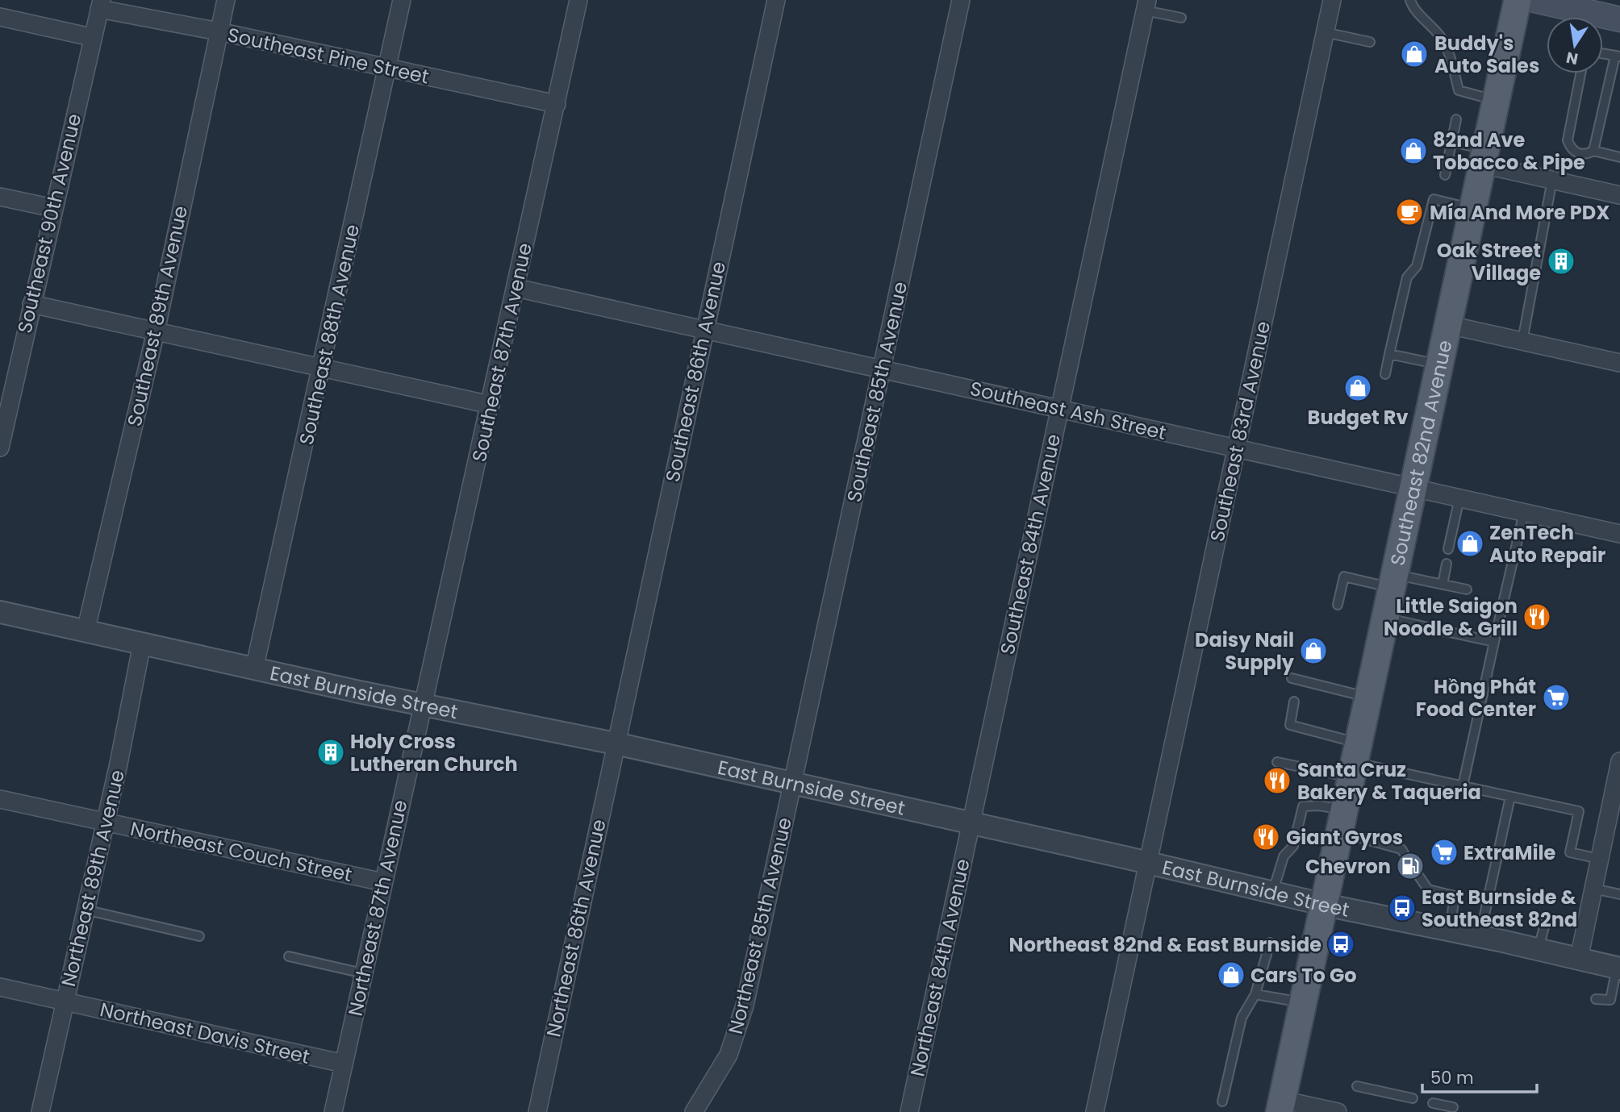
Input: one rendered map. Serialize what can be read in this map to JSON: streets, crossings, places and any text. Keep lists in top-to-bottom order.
{
  "streets": {
    "main road": ["Southeast 82nd Avenue"],
    "street": [
      "Southeast Pine Street",
      "Southeast 90th Avenue",
      "Southeast 89th Avenue",
      "Southeast 88th Avenue",
      "Southeast 87th Avenue",
      "Southeast 86th Avenue",
      "Southeast 85th Avenue",
      "Southeast Ash Street",
      "Southeast 83rd Avenue",
      "Southeast 84th Avenue",
      "East Burnside Street",
      "Northeast Couch Street",
      "Northeast 89th Avenue",
      "Northeast 87th Avenue",
      "Northeast 85th Avenue",
      "Northeast 86th Avenue",
      "Northeast 84th Avenue",
      "Northeast Davis Street"
    ]
  },
  "crossings": [
    ["Southeast Pine Street", "Southeast 90th Avenue"],
    ["Southeast Pine Street", "Southeast 89th Avenue"],
    ["Southeast Pine Street", "Southeast 88th Avenue"],
    ["Southeast Pine Street", "Southeast 87th Avenue"],
    ["Southeast 89th Avenue", "East Burnside Street"],
    ["Southeast 88th Avenue", "East Burnside Street"],
    ["Southeast 87th Avenue", "Southeast Ash Street"],
    ["Southeast 87th Avenue", "East Burnside Street"],
    ["Southeast 87th Avenue", "Northeast 87th Avenue"],
    ["Southeast 86th Avenue", "Southeast Ash Street"],
    ["Southeast 86th Avenue", "East Burnside Street"],
    ["Southeast 86th Avenue", "Northeast 86th Avenue"],
    ["Southeast 85th Avenue", "Southeast Ash Street"],
    ["Southeast 85th Avenue", "East Burnside Street"],
    ["Southeast 85th Avenue", "Northeast 85th Avenue"],
    ["Southeast Ash Street", "Southeast 83rd Avenue"],
    ["Southeast Ash Street", "Southeast 82nd Avenue"],
    ["Southeast Ash Street", "Southeast 84th Avenue"],
    ["Southeast 83rd Avenue", "East Burnside Street"],
    ["Southeast 82nd Avenue", "East Burnside Street"],
    ["Southeast 84th Avenue", "East Burnside Street"],
    ["Southeast 84th Avenue", "Northeast 84th Avenue"],
    ["East Burnside Street", "Northeast 89th Avenue"],
    ["East Burnside Street", "Northeast 87th Avenue"],
    ["East Burnside Street", "Northeast 85th Avenue"],
    ["East Burnside Street", "Northeast 86th Avenue"],
    ["East Burnside Street", "Northeast 84th Avenue"],
    ["Northeast Couch Street", "Northeast 89th Avenue"],
    ["Northeast Couch Street", "Northeast 87th Avenue"],
    ["Northeast 89th Avenue", "Northeast Davis Street"],
    ["Northeast 87th Avenue", "Northeast Davis Street"]
  ],
  "places": {
    "shop": [
      "Buddy's Auto Sales",
      "82nd Ave Tobacco & Pipe",
      "Budget Rv",
      "ZenTech Auto Repair",
      "Daisy Nail Supply",
      "Cars To Go"
    ],
    "cafe": ["Mía And More PDX"],
    "building": ["Oak Street Village", "Holy Cross Lutheran Church"],
    "restaurant": ["Little Saigon Noodle & Grill", "Santa Cruz Bakery & Taqueria", "Giant Gyros"],
    "supermarket": ["Hồng Phát Food Center", "ExtraMile"],
    "fuel station": ["Chevron"],
    "bus stop": ["East Burnside & Southeast 82nd", "Northeast 82nd & East Burnside"]
  },
  "scale_bar": "50 m",
  "north": "bottom"
}
